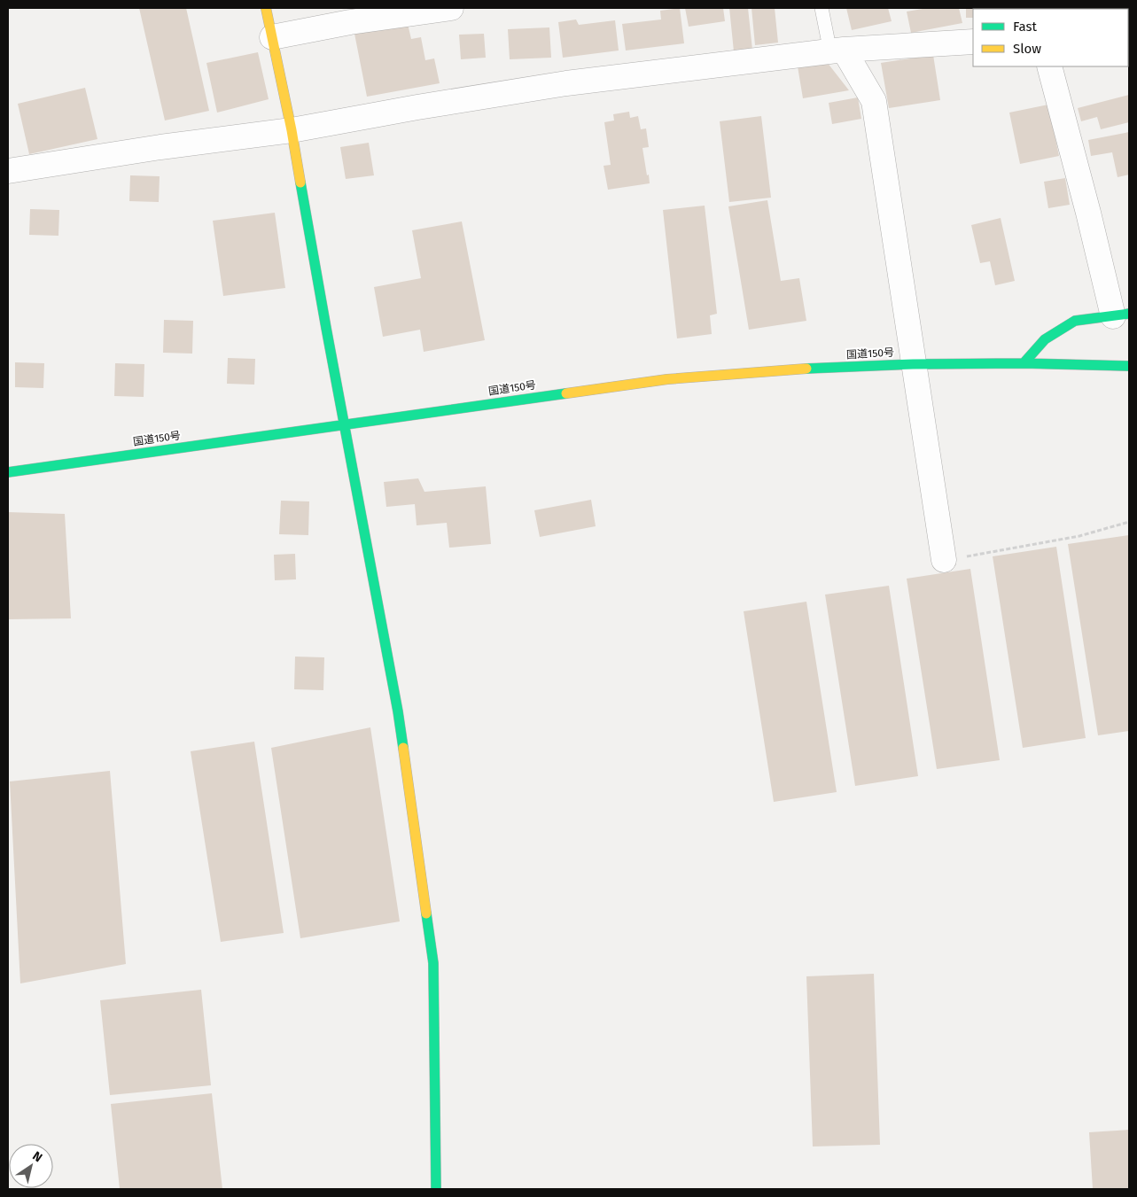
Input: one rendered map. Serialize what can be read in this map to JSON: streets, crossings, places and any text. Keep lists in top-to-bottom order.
{
  "streets": {
    "main road": ["国道150号"]
  },
  "legend": ["Fast", "Slow"],
  "north": "top right"
}
